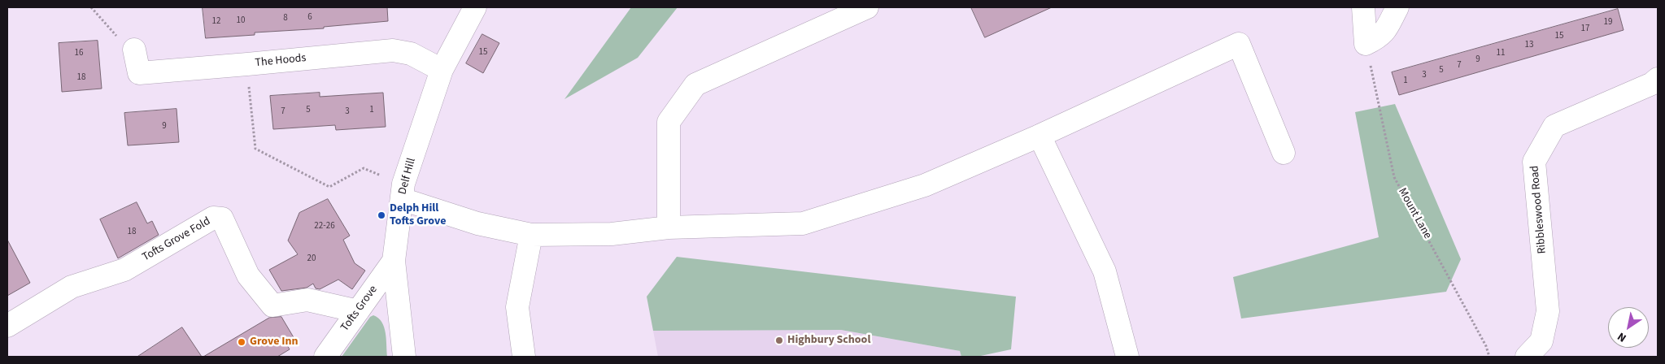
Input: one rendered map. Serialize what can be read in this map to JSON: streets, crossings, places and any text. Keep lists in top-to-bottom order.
{
  "streets": {
    "street": [
      "The Hoods",
      "Delf Hill",
      "Ribbleswood Road",
      "Tofts Grove Fold",
      "Tofts Grove"
    ],
    "path": ["Mount Lane"]
  },
  "crossings": [
    ["The Hoods", "Delf Hill"],
    ["Delf Hill", "Tofts Grove"],
    ["Tofts Grove Fold", "Tofts Grove"]
  ],
  "places": ["Delph Hill Tofts Grove", "Highbury School", "Grove Inn"],
  "house_numbers": [
    "6",
    "8",
    "10",
    "12",
    "19",
    "17",
    "15",
    "13",
    "15",
    "16",
    "11",
    "9",
    "7",
    "5",
    "3",
    "18",
    "1",
    "5",
    "1",
    "7",
    "3",
    "9",
    "22-26",
    "18",
    "20"
  ],
  "north": "bottom left"
}
